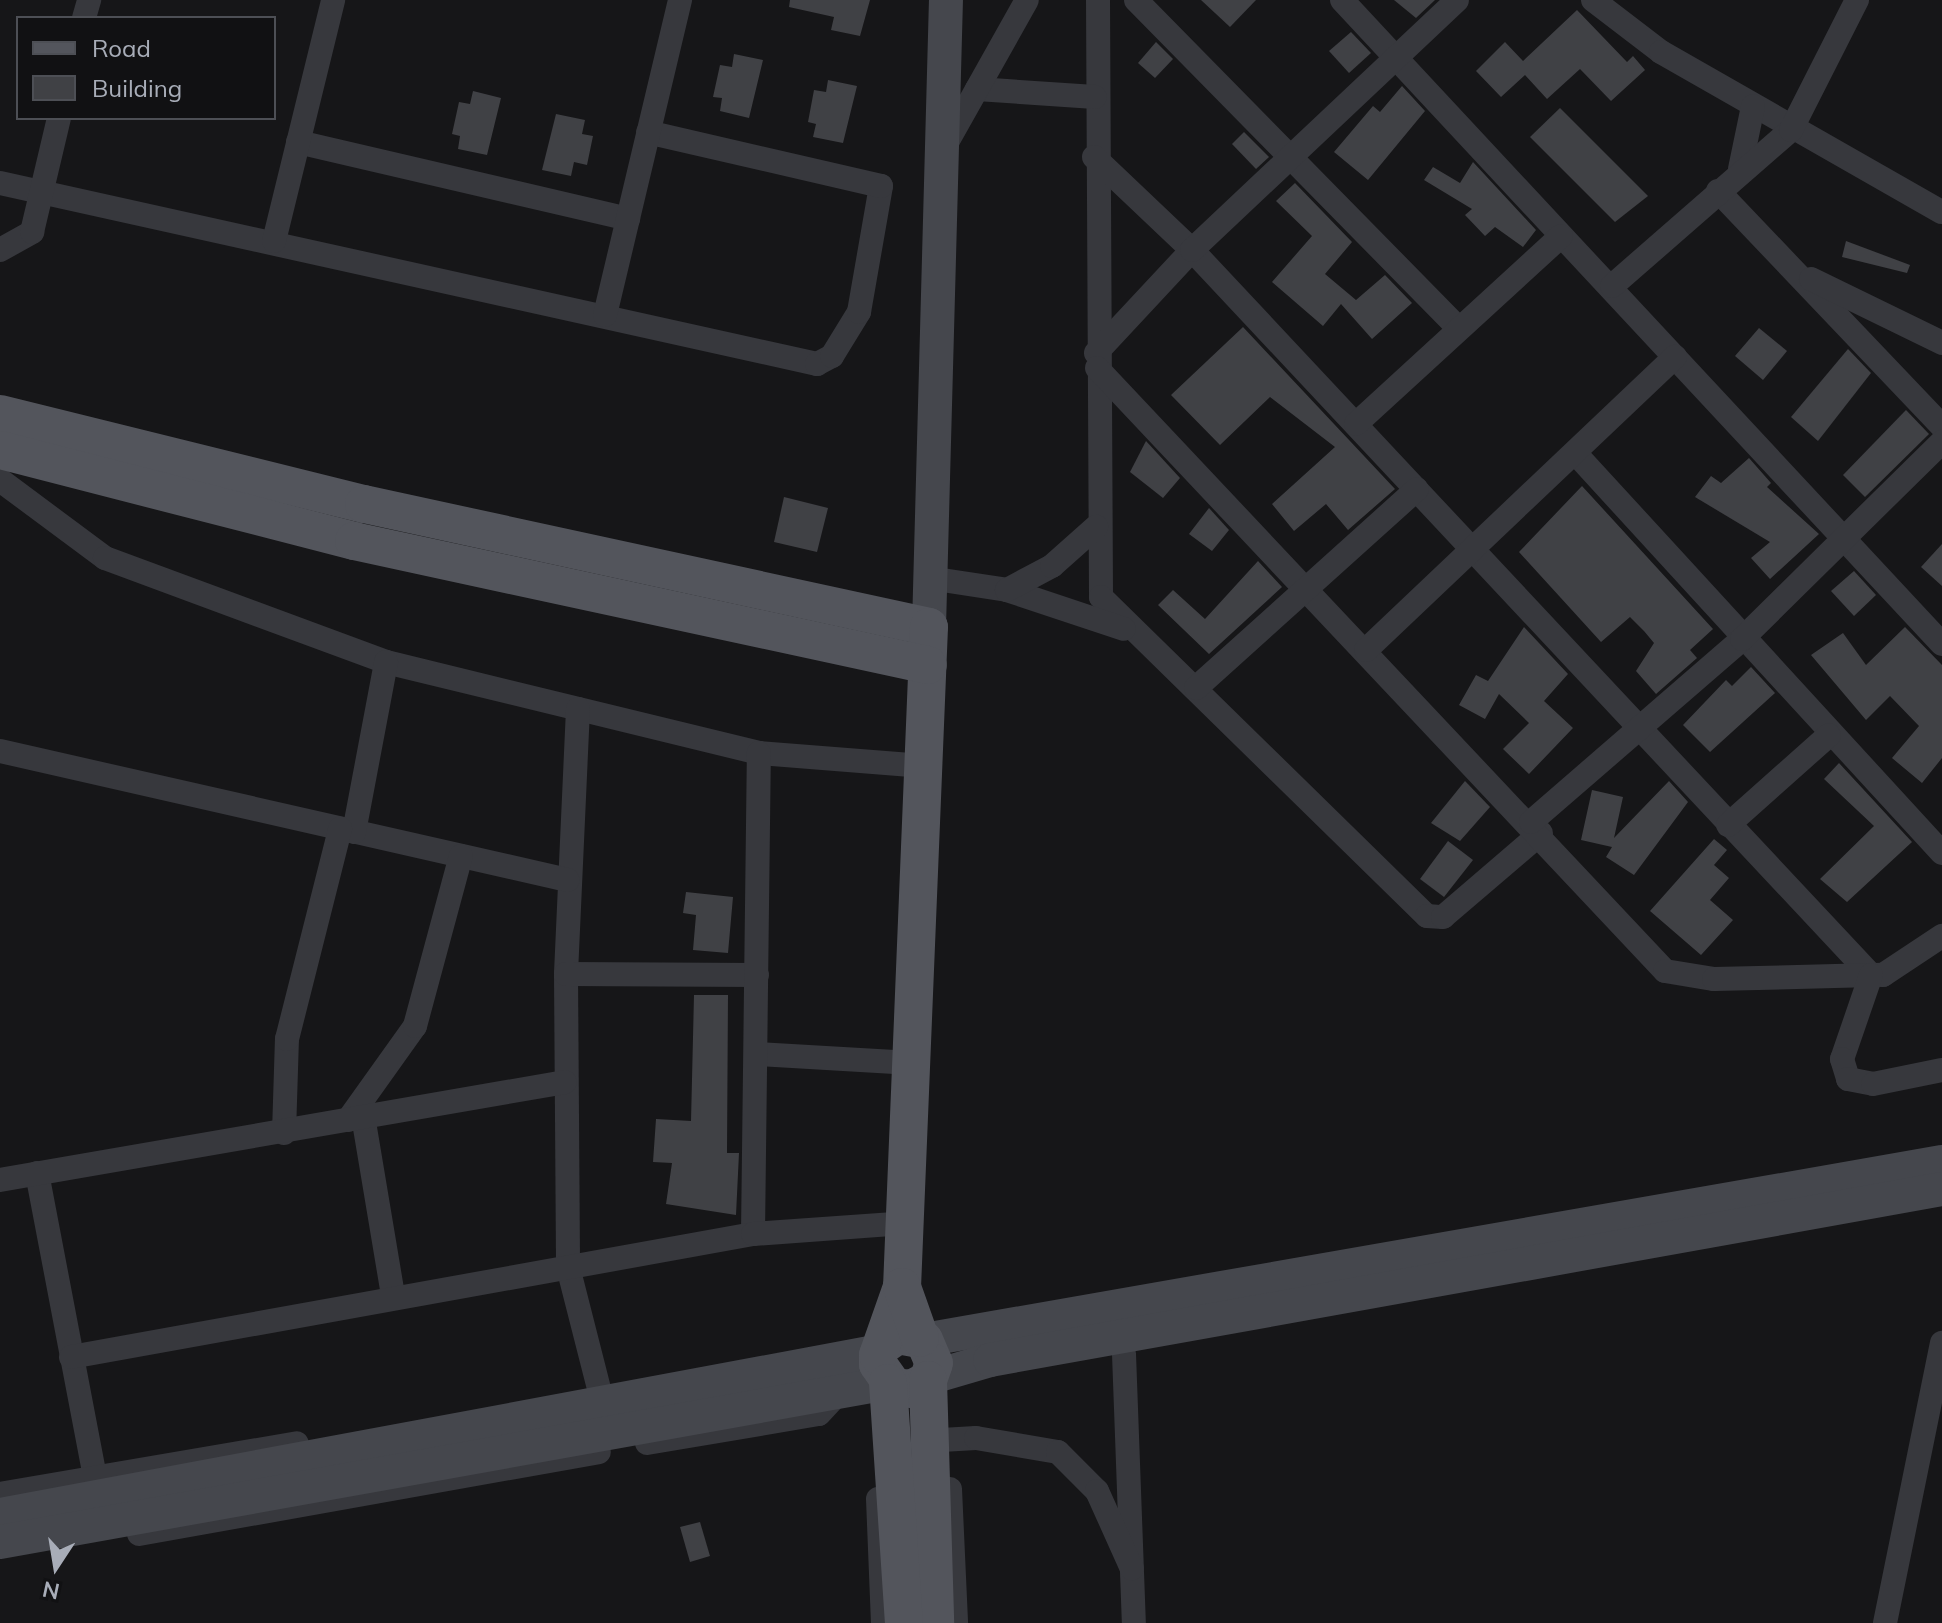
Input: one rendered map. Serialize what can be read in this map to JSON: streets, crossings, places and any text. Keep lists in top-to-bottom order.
{
  "legend": ["Road", "Building"],
  "north": "bottom"
}
